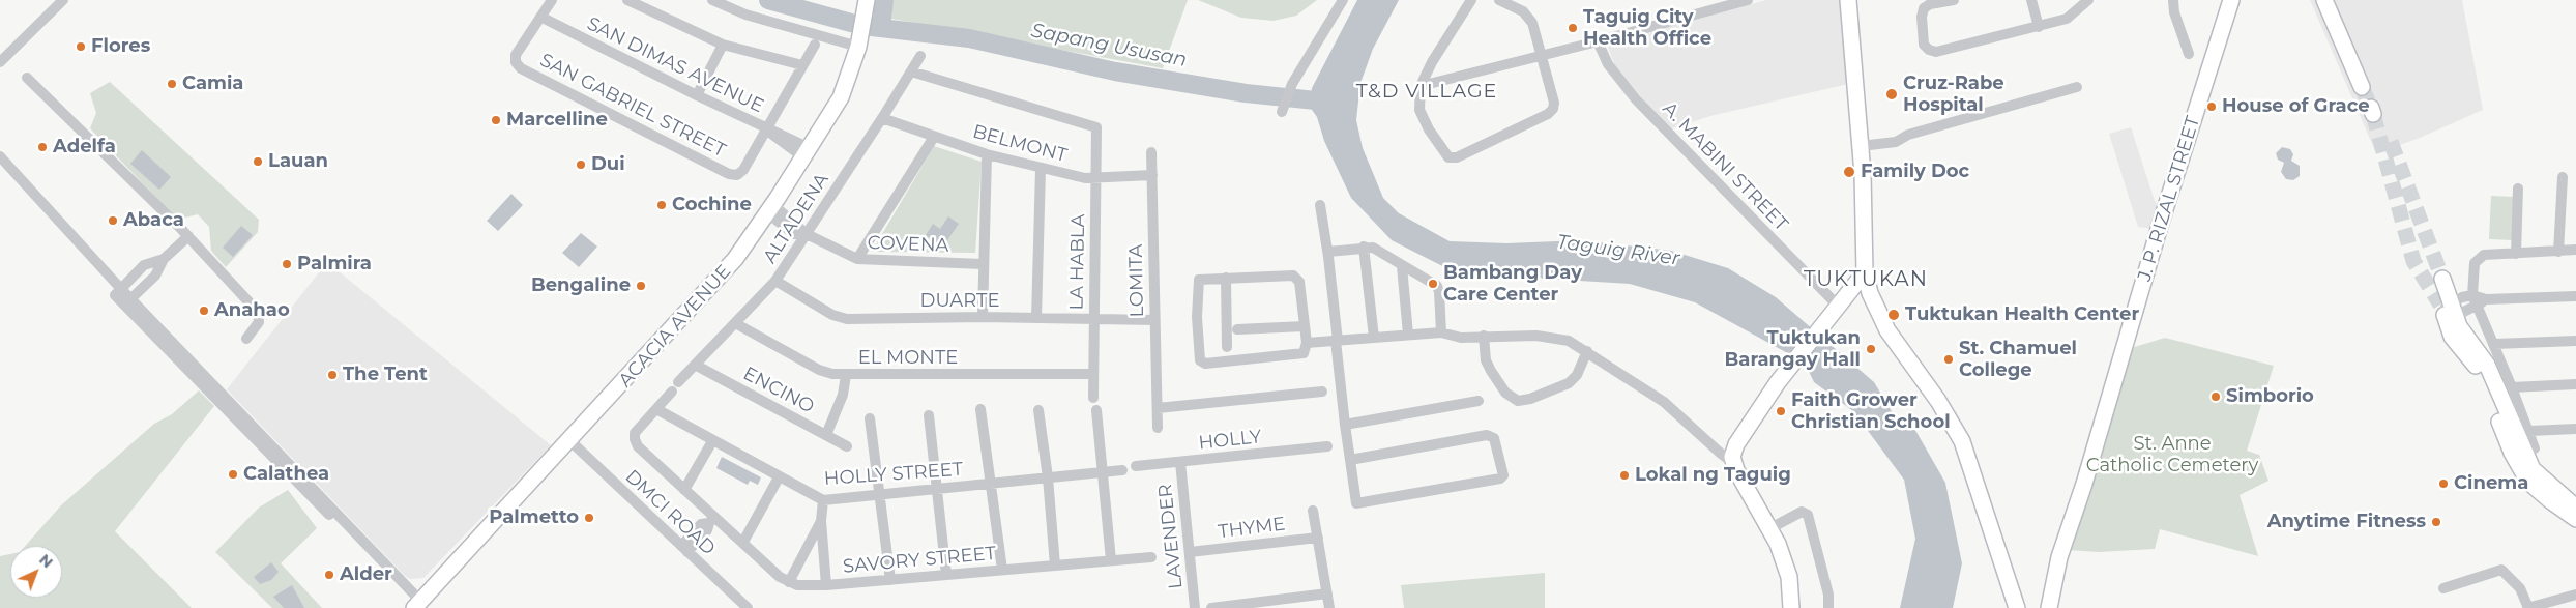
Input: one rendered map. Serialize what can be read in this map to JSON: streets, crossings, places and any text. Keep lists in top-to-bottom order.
{
  "streets": {
    "street": [
      "SAN DIMAS AVENUE",
      "SAN GABRIEL STREET",
      "BELMONT",
      "A. MABINI STREET",
      "J. P. RIZAL STREET",
      "ALTADENA",
      "COVENA",
      "LA HABLA",
      "LOMITA",
      "DUARTE",
      "ACACIA AVENUE",
      "EL MONTE",
      "ENCINO",
      "HOLLY",
      "HOLLY STREET",
      "DMCI ROAD",
      "THYME",
      "LAVENDER",
      "SAVORY STREET"
    ]
  },
  "crossings": [
    ["SAN DIMAS AVENUE", "SAN GABRIEL STREET"],
    ["SAN DIMAS AVENUE", "ACACIA AVENUE"],
    ["BELMONT", "ALTADENA"],
    ["BELMONT", "LA HABLA"],
    ["BELMONT", "LOMITA"],
    ["ALTADENA", "COVENA"],
    ["ALTADENA", "LA HABLA"],
    ["ALTADENA", "DUARTE"],
    ["ALTADENA", "EL MONTE"],
    ["ALTADENA", "ENCINO"],
    ["ALTADENA", "HOLLY STREET"],
    ["COVENA", "ACACIA AVENUE"],
    ["LA HABLA", "DUARTE"],
    ["LA HABLA", "EL MONTE"],
    ["LOMITA", "DUARTE"],
    ["ACACIA AVENUE", "DMCI ROAD"],
    ["HOLLY", "LAVENDER"],
    ["THYME", "LAVENDER"]
  ],
  "districts": ["T&D VILLAGE", "TUKTUKAN"],
  "water": ["Sapang Ususan", "Taguig River"],
  "parks": ["St. Anne Catholic Cemetery"],
  "places": [
    "Taguig City Health Office",
    "Flores",
    "Camia",
    "Cruz-Rabe Hospital",
    "House of Grace",
    "Marcelline",
    "Adelfa",
    "Lauan",
    "Dui",
    "Family Doc",
    "Cochine",
    "Abaca",
    "Palmira",
    "Bambang Day Care Center",
    "Bengaline",
    "Anahao",
    "Tuktukan Health Center",
    "Tuktukan Barangay Hall",
    "St. Chamuel College",
    "The Tent",
    "Simborio",
    "Faith Grower Christian School",
    "Calathea",
    "Lokal ng Taguig",
    "Cinema",
    "Palmetto",
    "Anytime Fitness",
    "Alder"
  ],
  "north": "top right"
}
